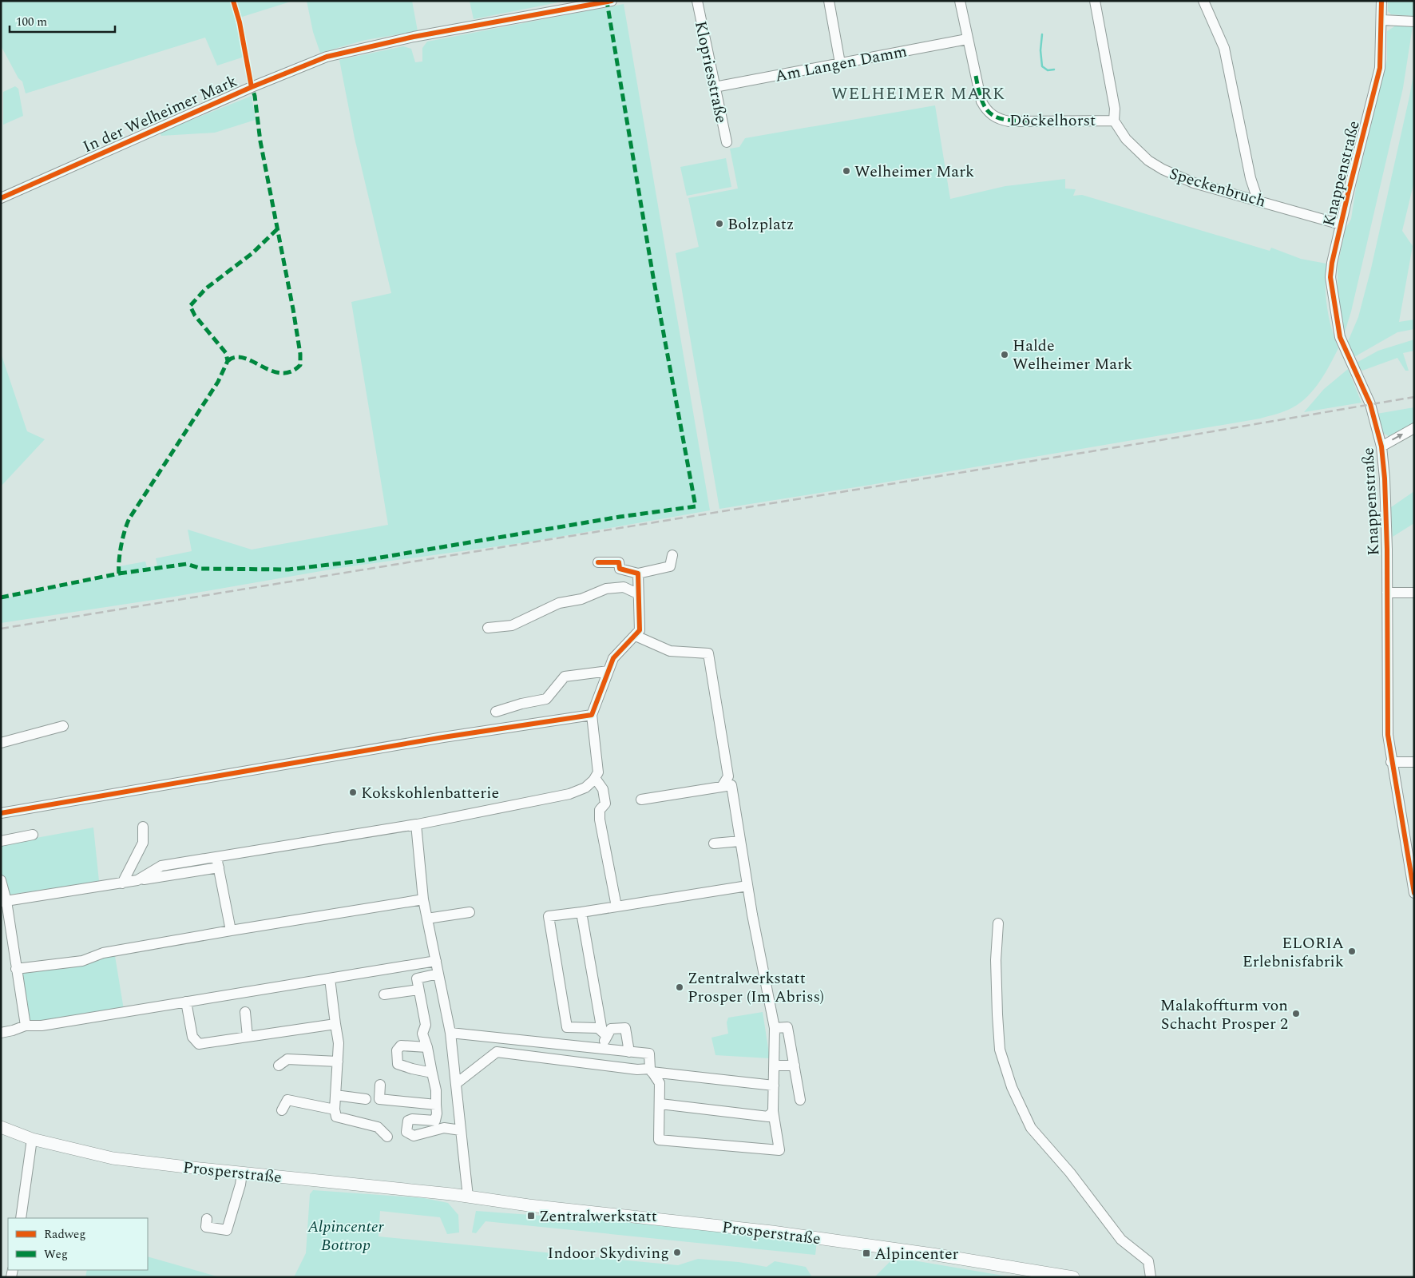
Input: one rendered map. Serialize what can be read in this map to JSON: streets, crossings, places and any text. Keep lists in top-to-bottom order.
{
  "streets": {
    "main road": ["Prosperstraße"],
    "street": [
      "Am Langen Damm",
      "Klopriesstraße",
      "In der Welheimer Mark",
      "Döckelhorst",
      "Knappenstraße",
      "Speckenbruch"
    ]
  },
  "crossings": [
    ["Am Langen Damm", "Klopriesstraße"],
    ["Am Langen Damm", "Döckelhorst"],
    ["Döckelhorst", "Speckenbruch"],
    ["Knappenstraße", "Speckenbruch"]
  ],
  "districts": ["WELHEIMER MARK"],
  "parks": ["Alpincenter Bottrop"],
  "places": {
    "other": [
      "Welheimer Mark",
      "Bolzplatz",
      "Halde Welheimer Mark",
      "Kokskohlenbatterie",
      "ELORIA Erlebnisfabrik",
      "Zentralwerkstatt Prosper (Im Abriss)",
      "Malakoffturm von Schacht Prosper 2",
      "Indoor Skydiving"
    ],
    "transit": ["Zentralwerkstatt", "Alpincenter"]
  },
  "legend": ["Radweg", "Weg"],
  "scale_bar": "100 m"
}
